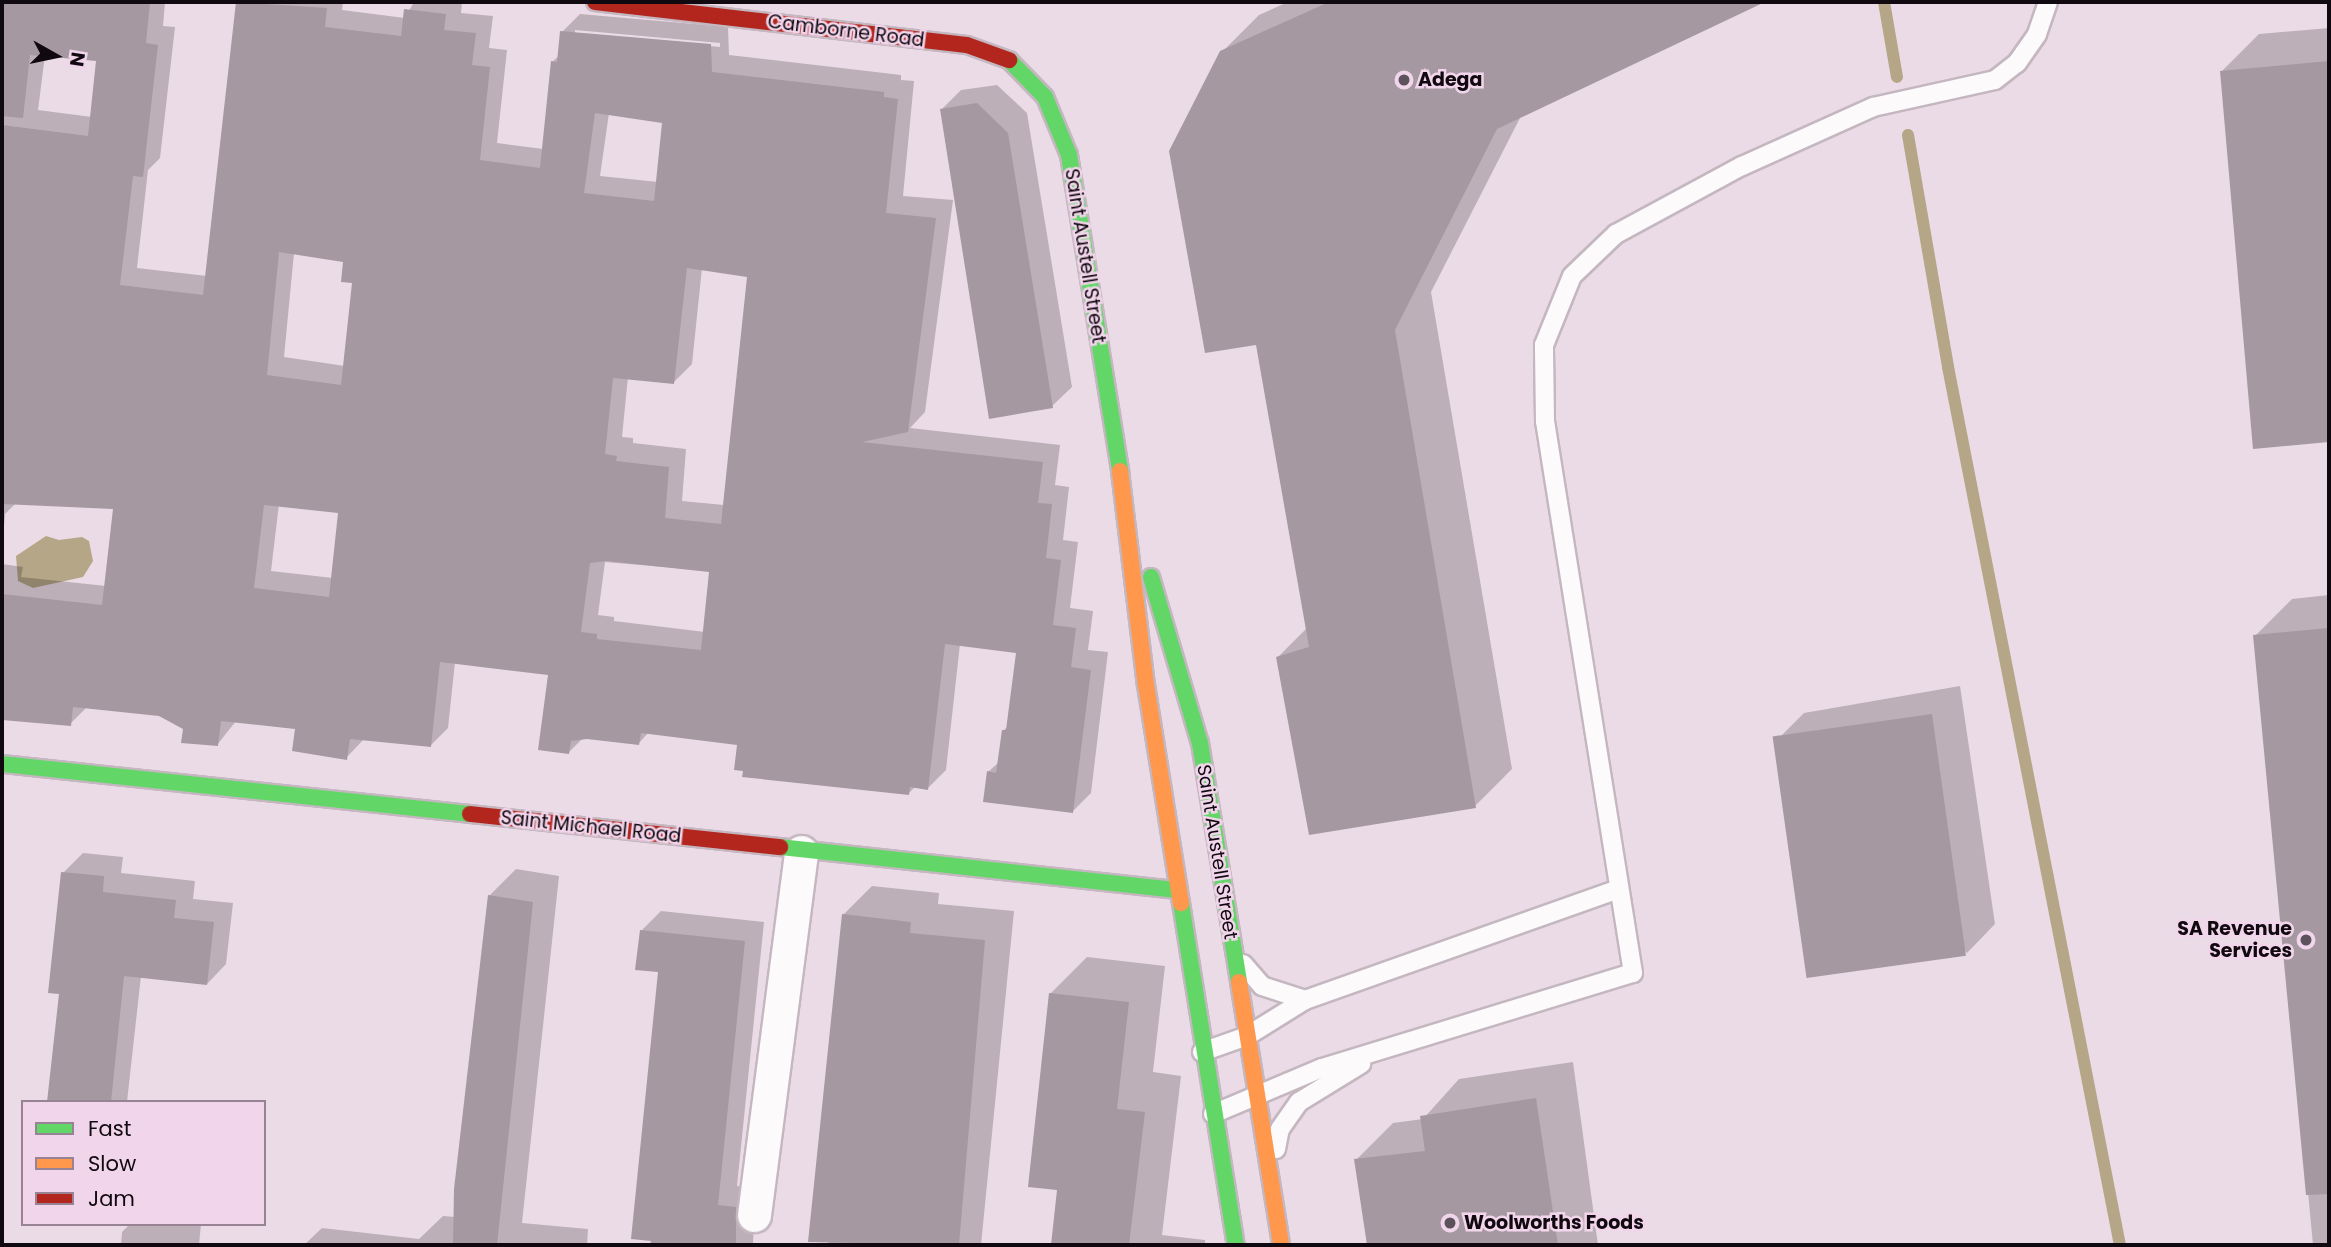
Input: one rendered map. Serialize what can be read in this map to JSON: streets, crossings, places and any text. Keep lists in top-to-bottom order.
{
  "streets": {
    "street": ["Camborne Road", "Saint Austell Street", "Saint Michael Road"]
  },
  "crossings": [
    ["Camborne Road", "Saint Austell Street"],
    ["Saint Austell Street", "Saint Michael Road"]
  ],
  "places": ["Adega", "SA Revenue Services", "Woolworths Foods"],
  "legend": ["Fast", "Slow", "Jam"],
  "north": "right"
}
